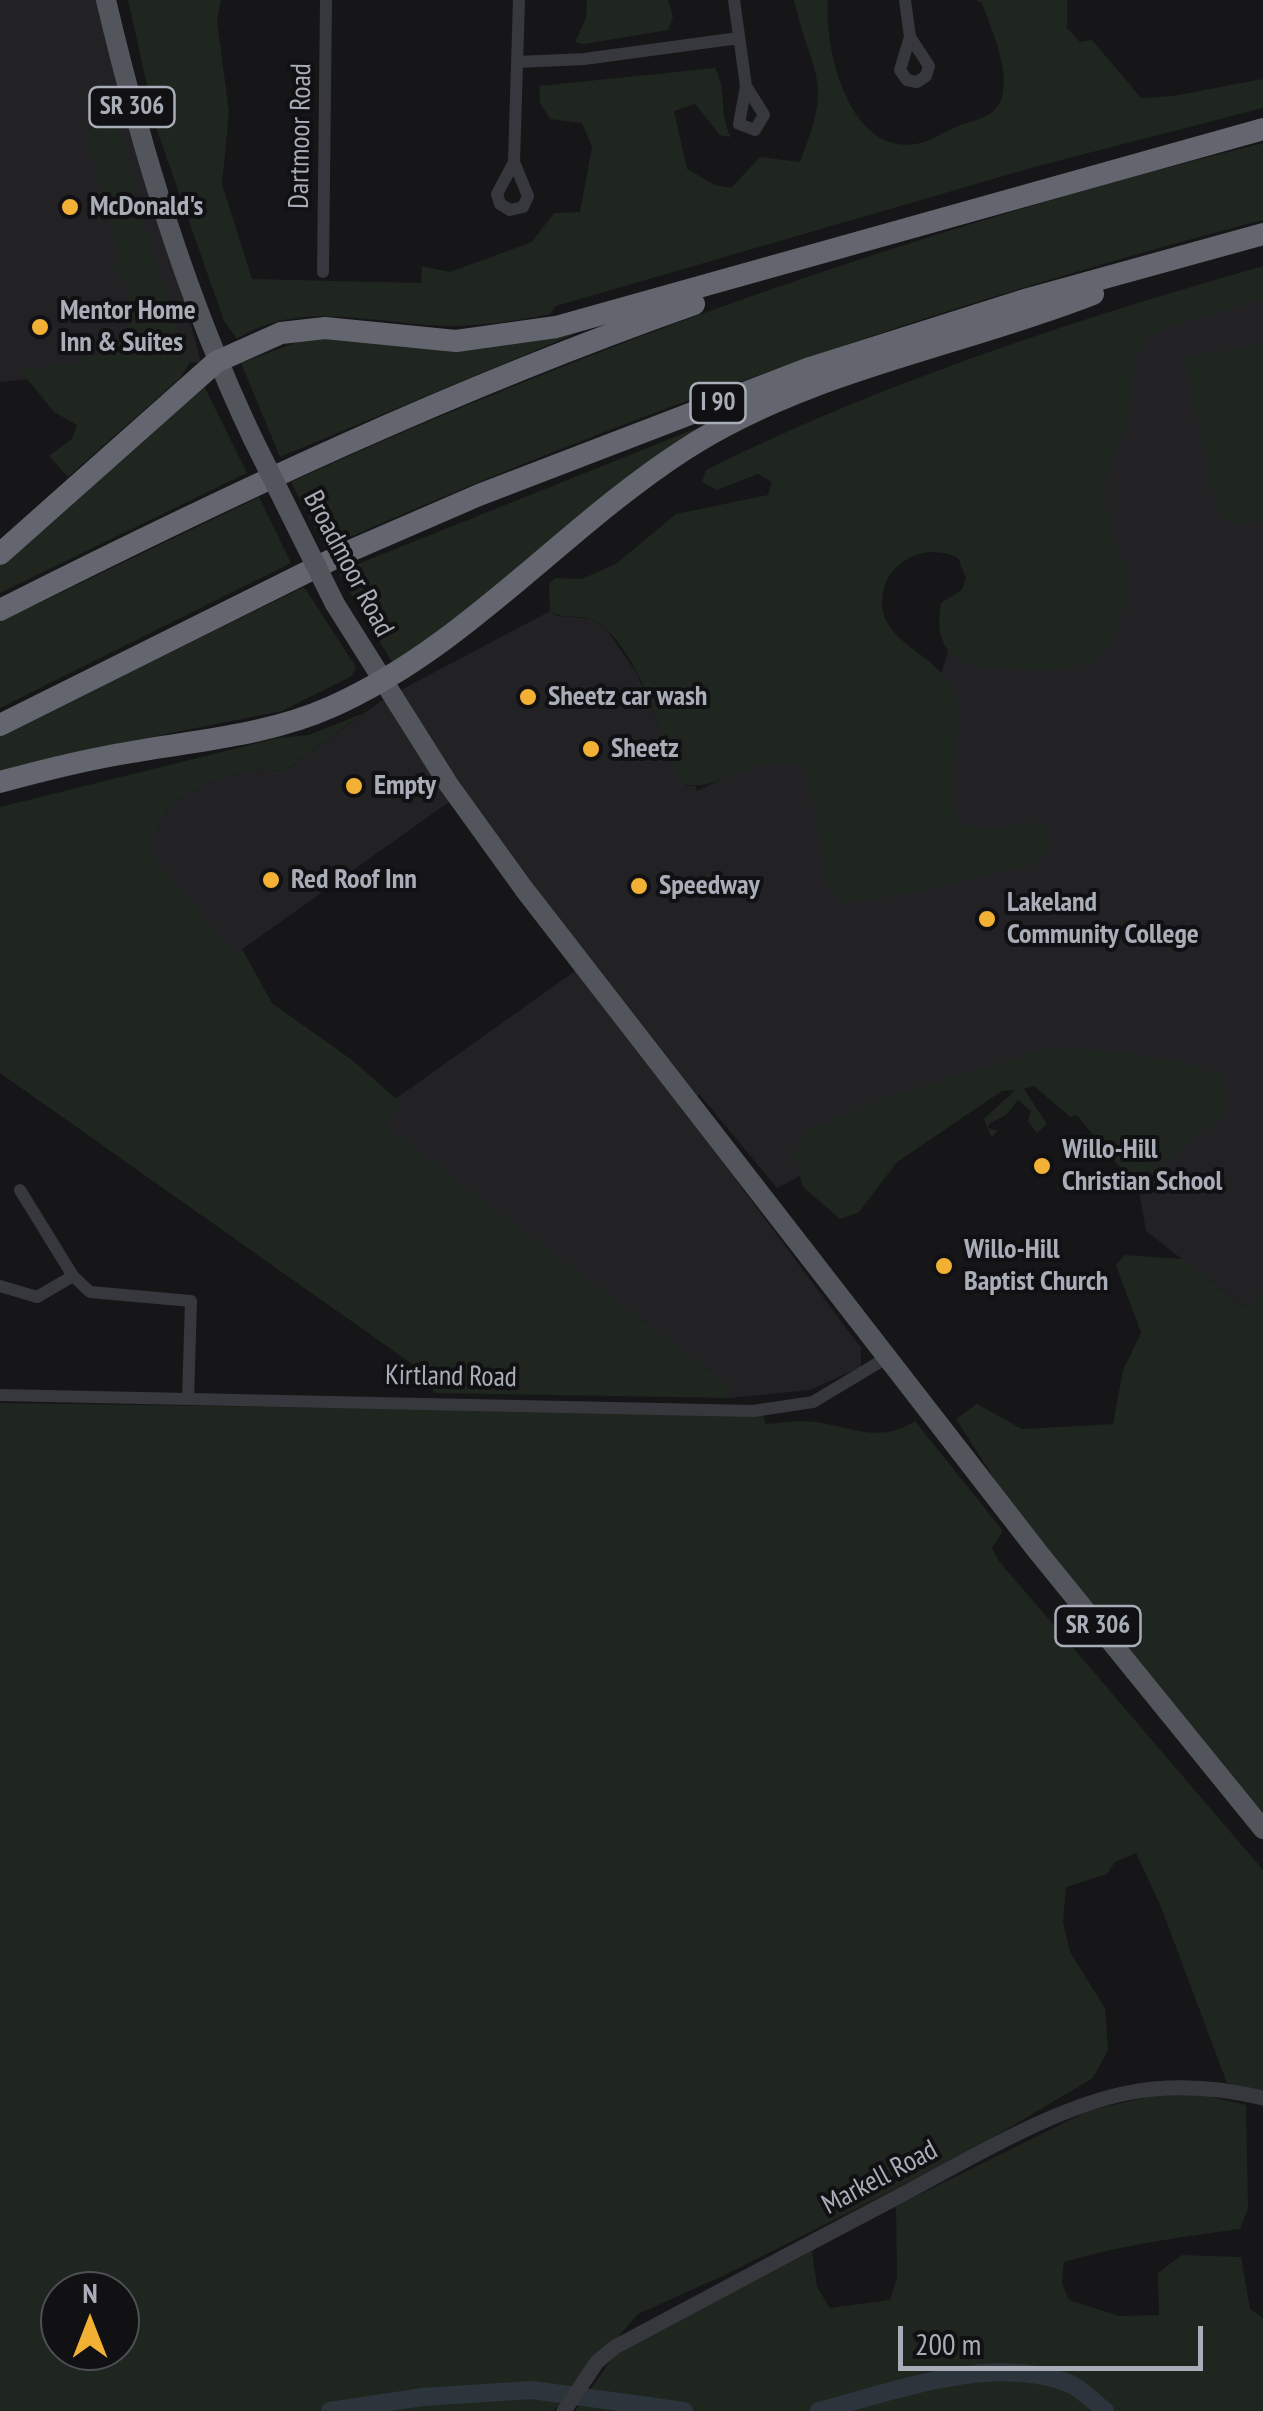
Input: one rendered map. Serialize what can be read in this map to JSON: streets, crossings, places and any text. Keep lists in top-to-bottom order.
{
  "streets": {
    "highway": ["I 90"],
    "main road": ["SR 306", "Broadmoor Road"],
    "street": ["Dartmoor Road", "Kirtland Road", "Markell Road"]
  },
  "crossings": [
    ["SR 306", "Broadmoor Road"],
    ["SR 306", "Kirtland Road"],
    ["Broadmoor Road", "Kirtland Road"]
  ],
  "places": [
    "McDonald's",
    "Mentor Home Inn & Suites",
    "Sheetz car wash",
    "Sheetz",
    "Empty",
    "Red Roof Inn",
    "Speedway",
    "Lakeland Community College",
    "Willo-Hill Christian School",
    "Willo-Hill Baptist Church"
  ],
  "scale_bar": "200 m",
  "north": "top"
}
